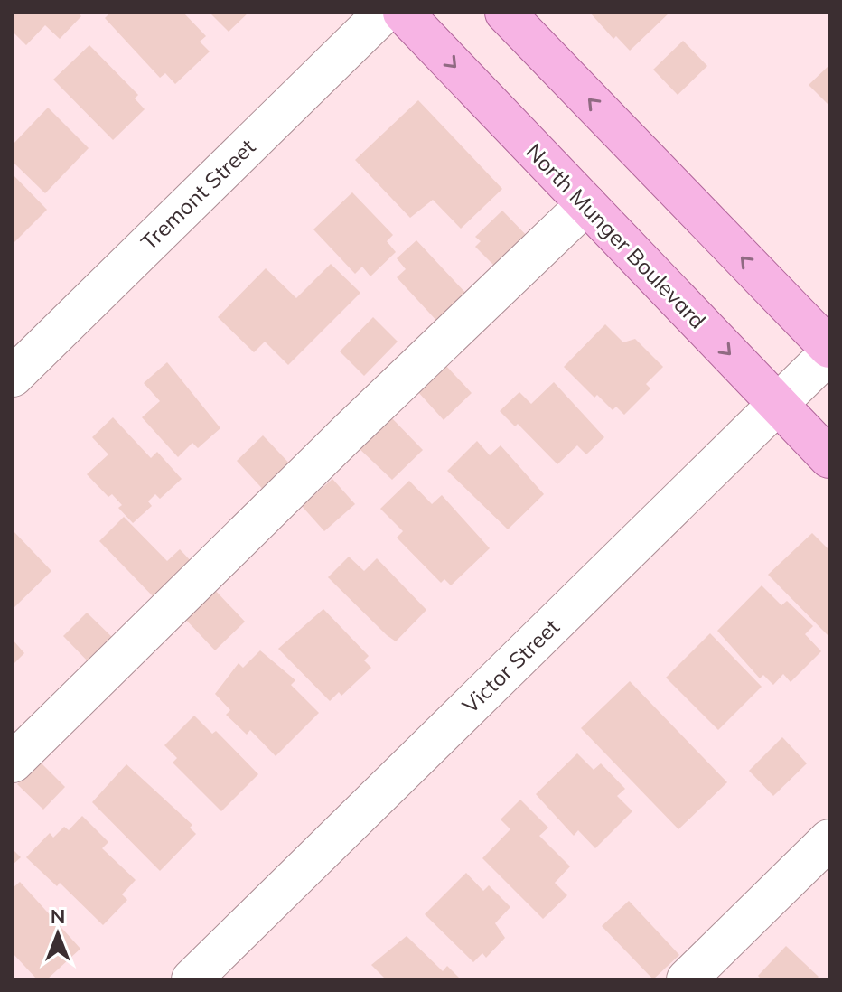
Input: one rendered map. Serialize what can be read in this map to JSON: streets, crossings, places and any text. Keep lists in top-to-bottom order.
{
  "streets": {
    "main road": ["North Munger Boulevard"],
    "street": ["Tremont Street", "Victor Street"]
  },
  "crossings": [
    ["North Munger Boulevard", "Victor Street"]
  ],
  "north": "top"
}
